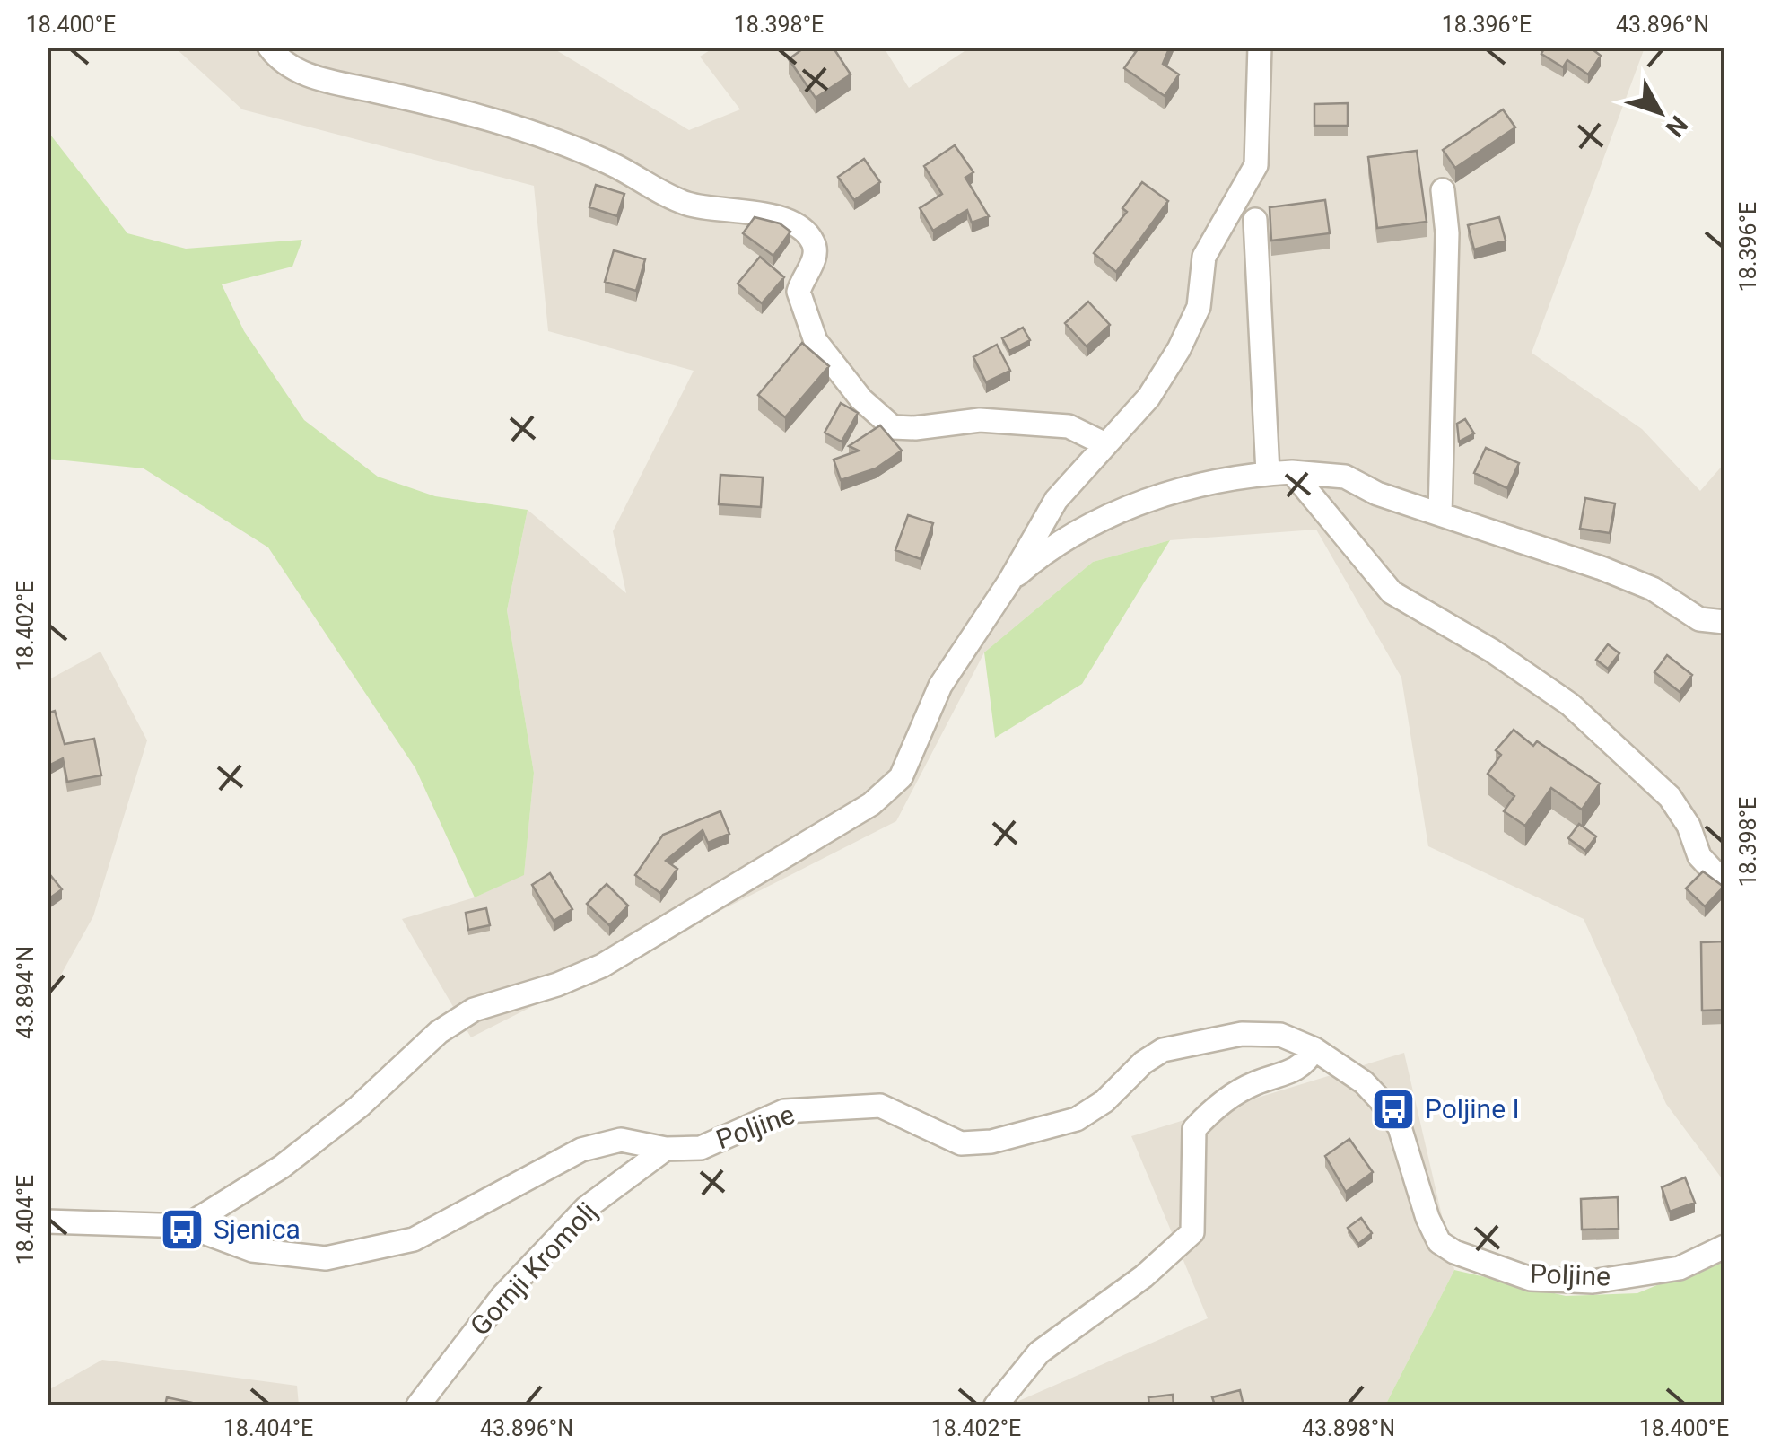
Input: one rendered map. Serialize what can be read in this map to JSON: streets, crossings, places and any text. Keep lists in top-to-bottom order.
{
  "streets": {
    "street": ["Poljine", "Gornji Kromolj"]
  },
  "crossings": [
    ["Poljine", "Gornji Kromolj"]
  ],
  "places": {
    "bus stop": ["Poljine I", "Sjenica"]
  },
  "north": "bottom right",
  "coordinates": [
    "18.400°E",
    "18.398°E",
    "18.396°E",
    "43.896°N",
    "18.402°E",
    "43.894°N",
    "18.404°E",
    "43.898°N"
  ]
}
